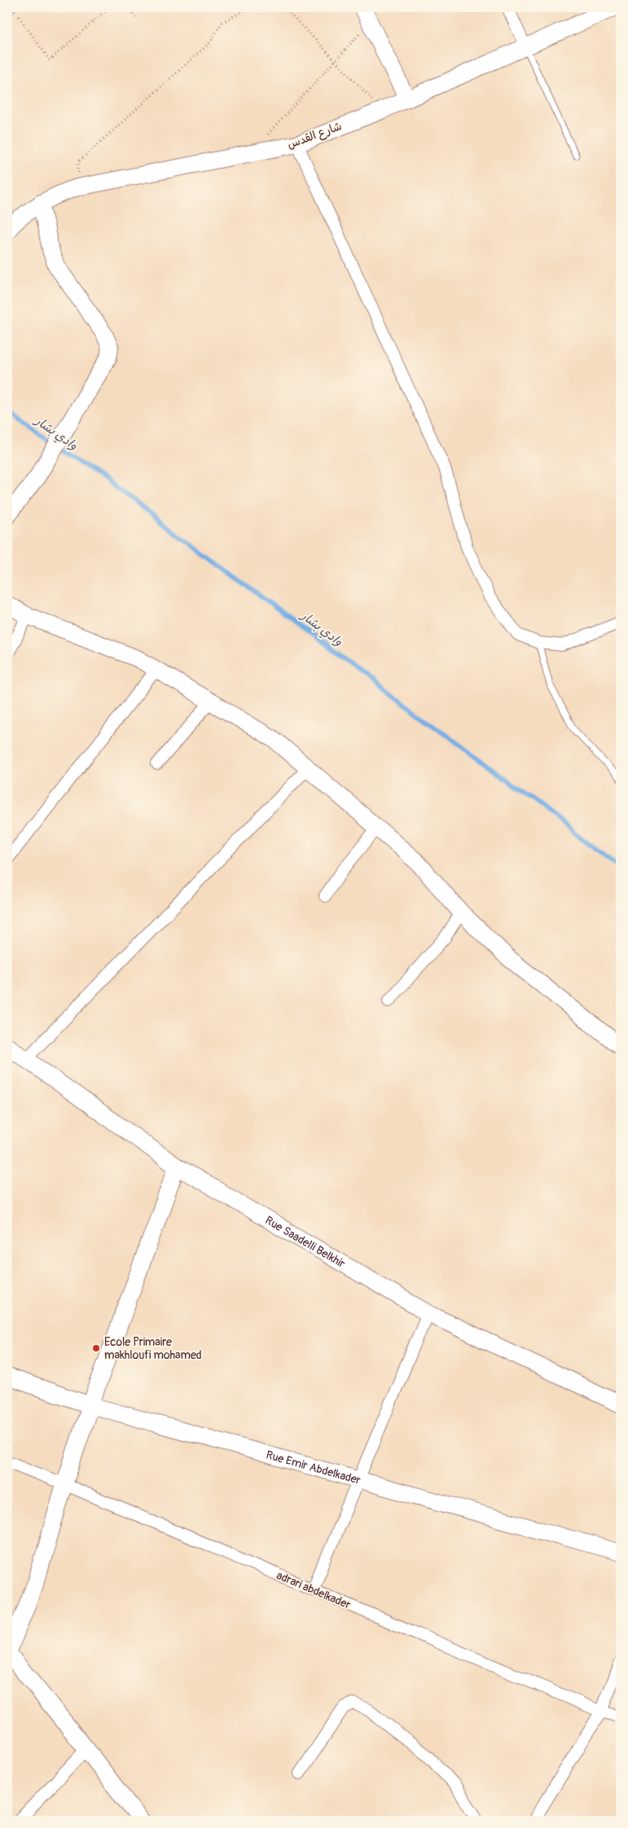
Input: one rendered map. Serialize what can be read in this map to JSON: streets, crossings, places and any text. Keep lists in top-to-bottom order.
{
  "streets": {
    "street": [
      "شارع القدس",
      "Rue Saadelli Belkhir",
      "Rue Emir Abdelkader",
      "adrari abdelkader"
    ]
  },
  "water": ["وادي بشار"],
  "places": ["Ecole Primaire makhloufi mohamed"]
}
